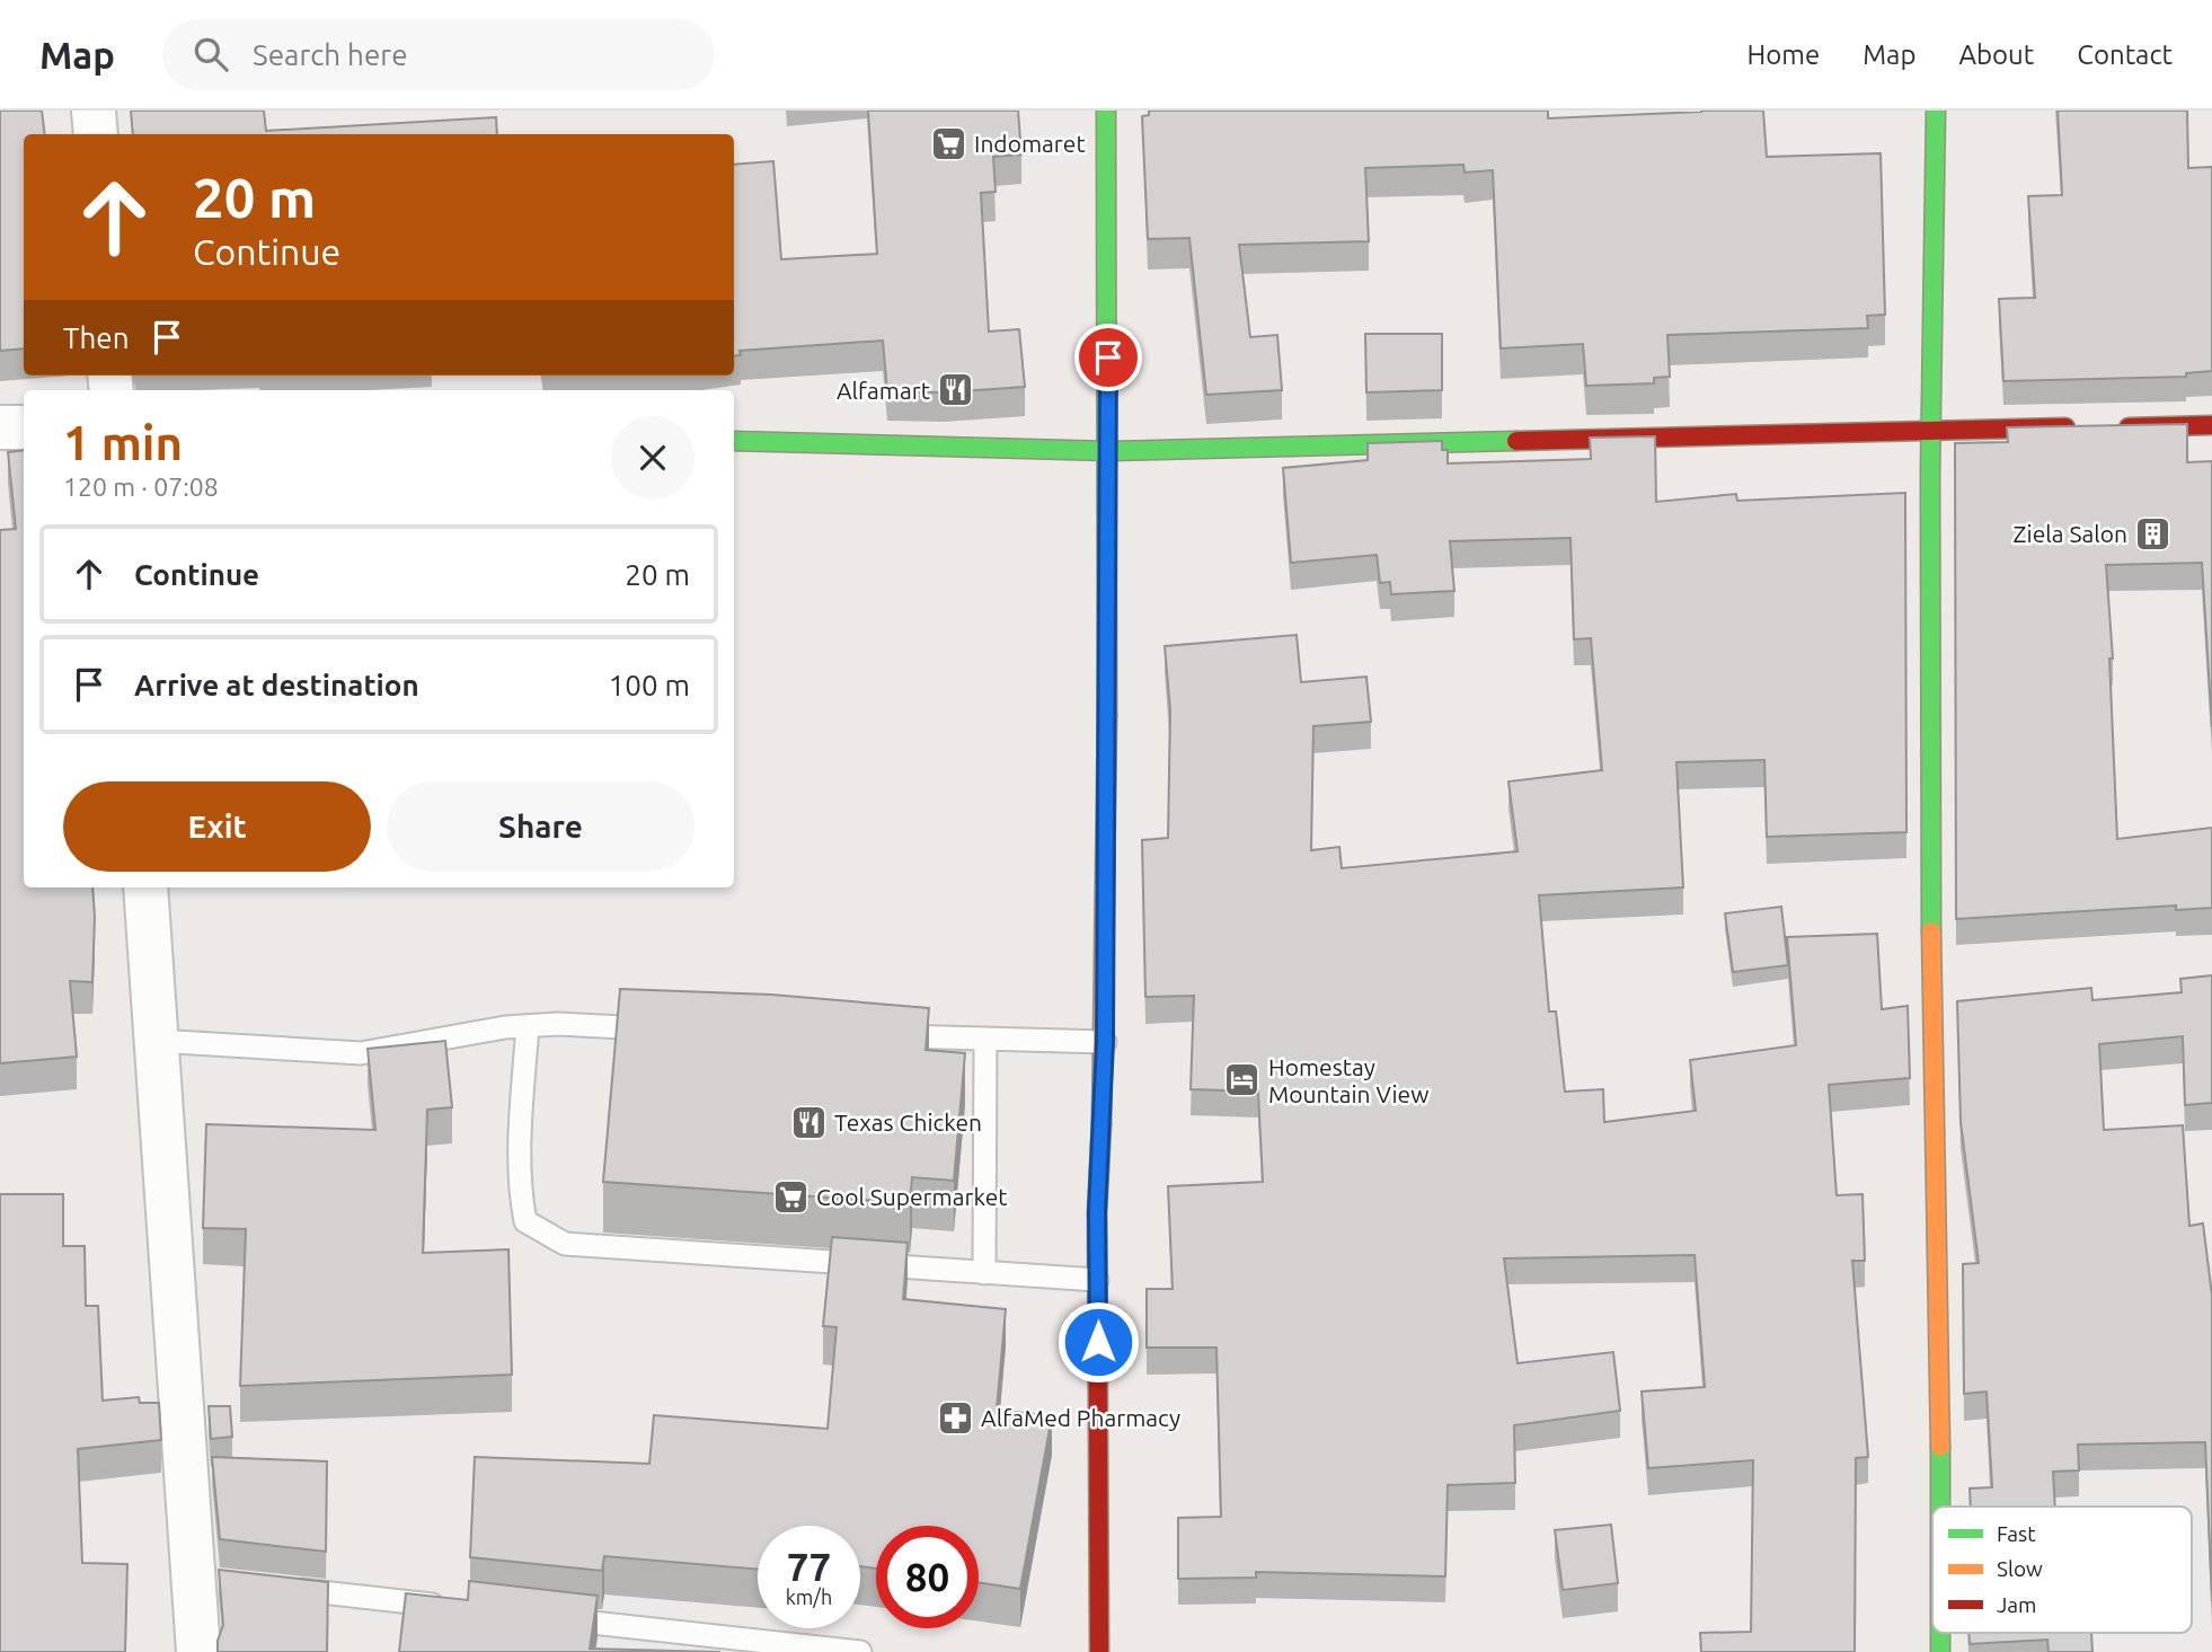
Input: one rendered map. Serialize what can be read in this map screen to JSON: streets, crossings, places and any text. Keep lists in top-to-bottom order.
{
  "places": {
    "supermarket": ["Indomaret", "Cool Supermarket"],
    "restaurant": ["Alfamart", "Texas Chicken"],
    "building": ["Ziela Salon"],
    "hotel": ["Homestay Mountain View"],
    "pharmacy": ["AlfaMed Pharmacy"]
  },
  "legend": ["Fast", "Slow", "Jam"],
  "page": {
    "header": "Map",
    "search": "Search here",
    "nav": [
      "Home",
      "Map",
      "About",
      "Contact"
    ],
    "turn": ["20 m", "Continue"],
    "then": "Then",
    "heading": ["1 min", "120 m · 07:08"],
    "list": [
      {
        "name": "Continue",
        "value": "20 m"
      },
      {
        "name": "Arrive at destination",
        "value": "100 m"
      }
    ],
    "buttons": ["Exit", "Share"],
    "speed": "77 km/h",
    "limit": "80"
  }
}
